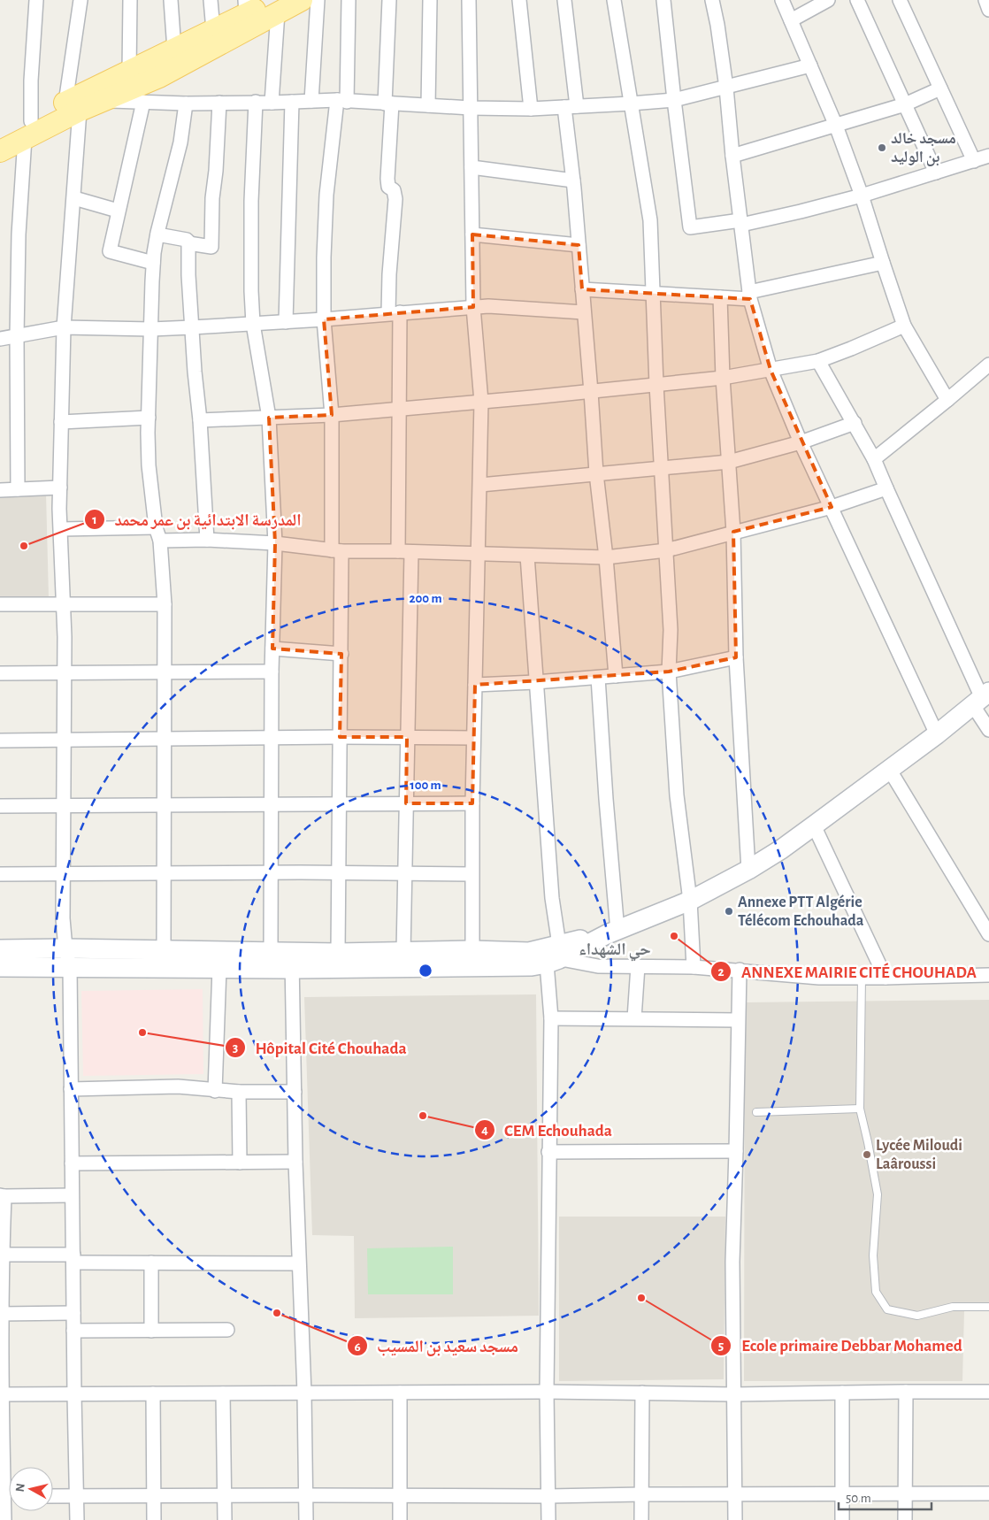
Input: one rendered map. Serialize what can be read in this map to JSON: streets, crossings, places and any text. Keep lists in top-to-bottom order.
{
  "districts": ["حي الشهداء"],
  "places": [
    "مسجد خالد بن الوليد",
    "المدرسة الابتدائية بن عمر محمد",
    "Annexe PTT Algérie Télécom Echouhada",
    "ANNEXE MAIRIE CITÉ CHOUHADA",
    "Hôpital Cité Chouhada",
    "CEM Echouhada",
    "Lycée Miloudi Laâroussi",
    "Ecole primaire Debbar Mohamed",
    "مسجد سعيد بن المسيب"
  ],
  "scale_bar": "50 m",
  "north": "left",
  "rings": ["200 m", "100 m"]
}
